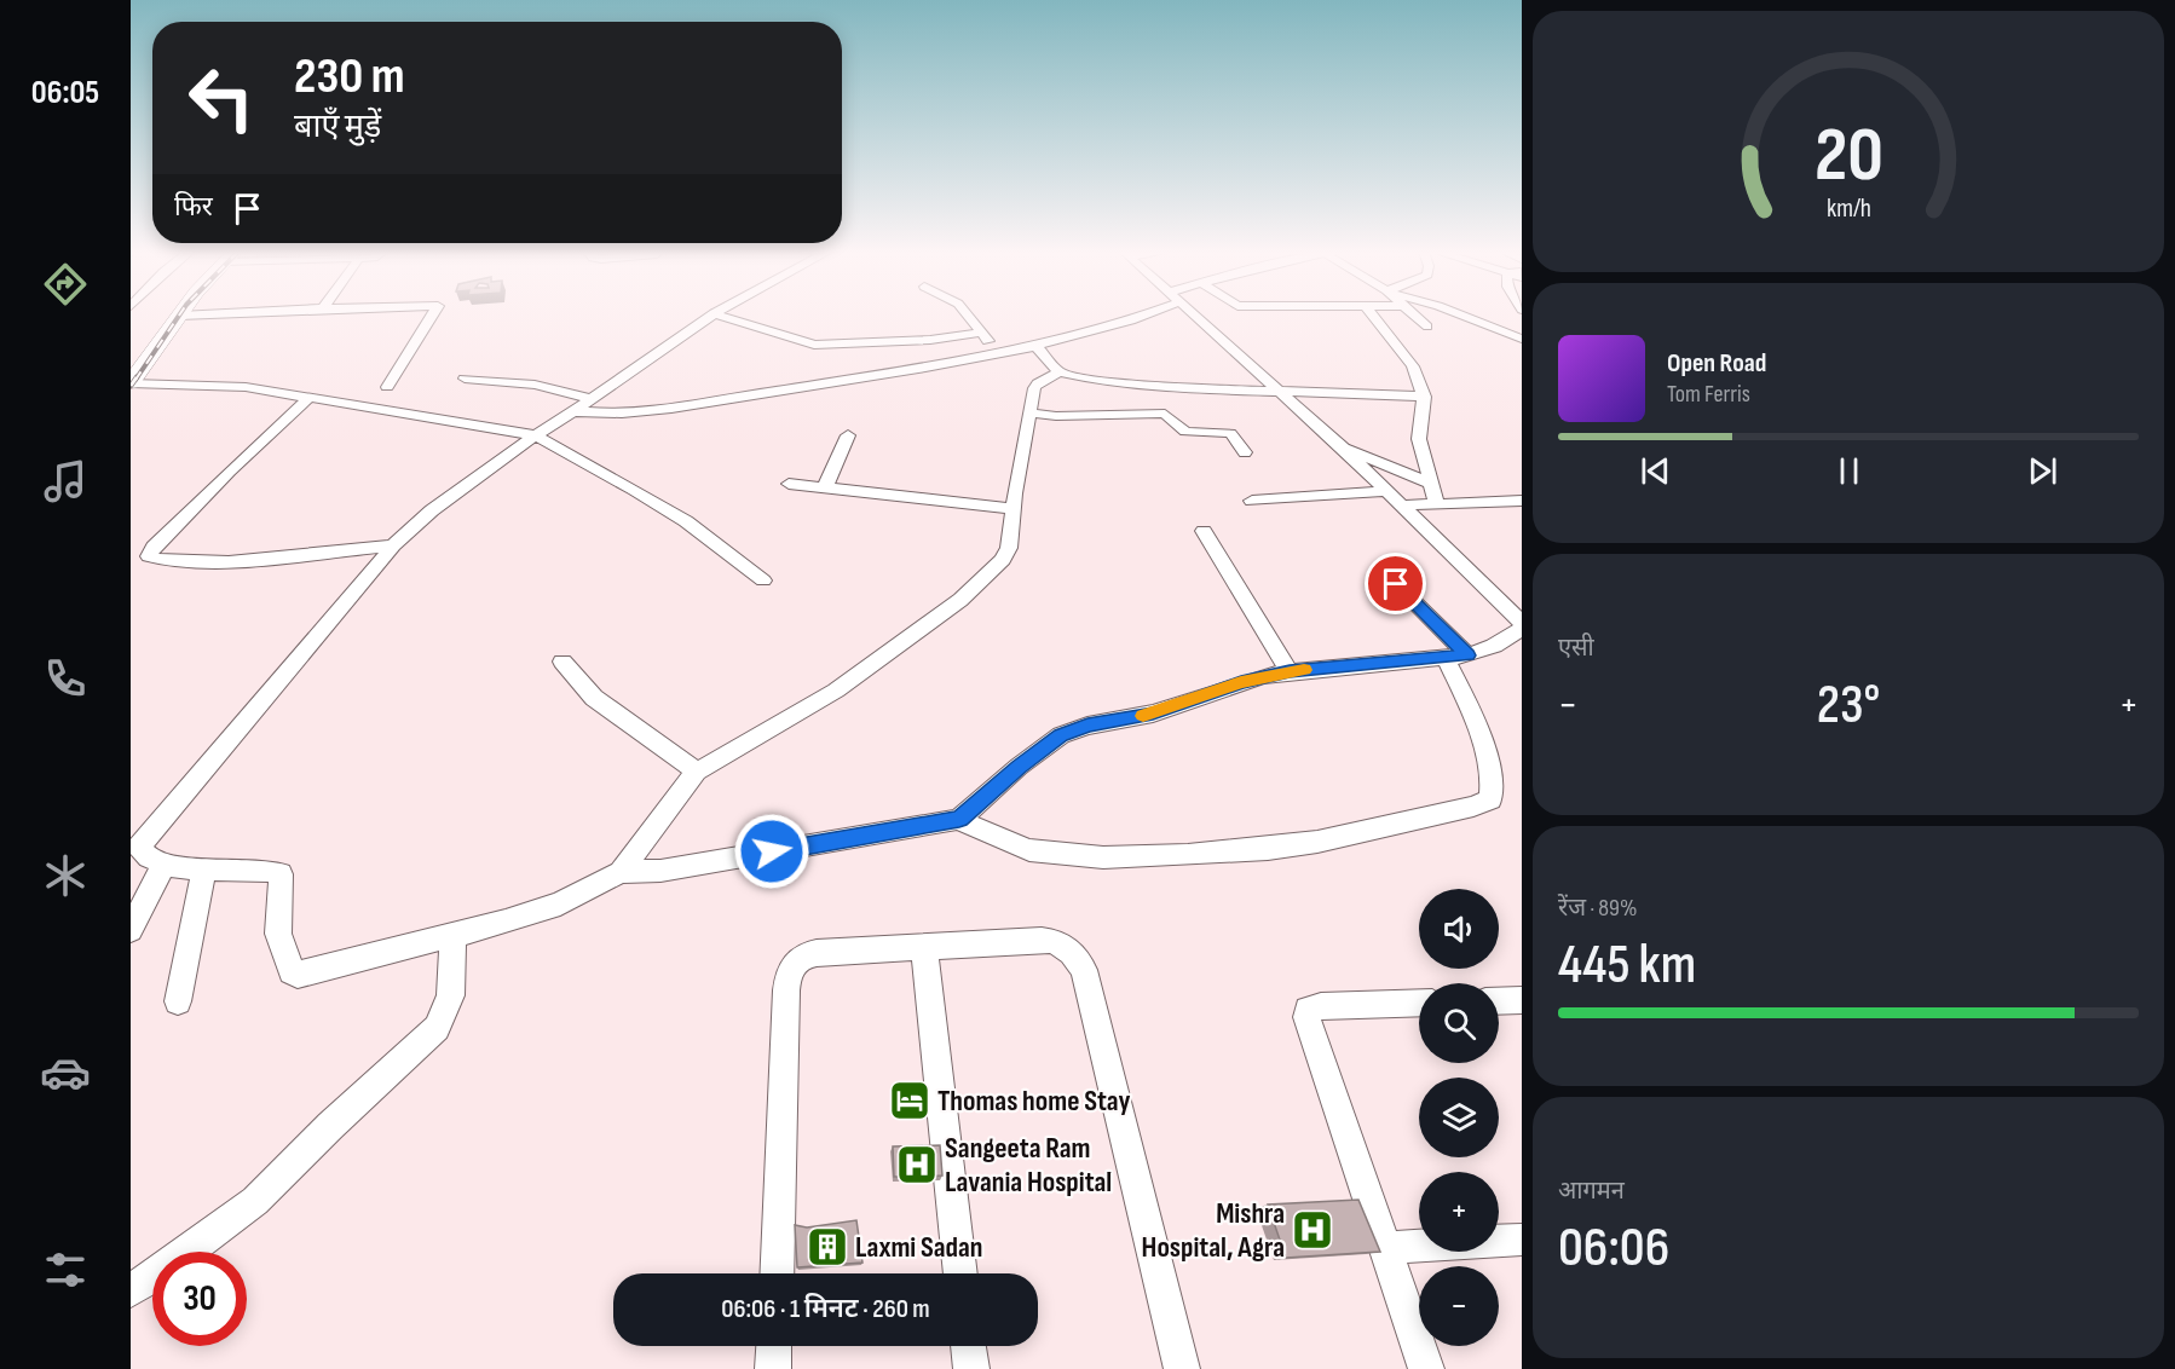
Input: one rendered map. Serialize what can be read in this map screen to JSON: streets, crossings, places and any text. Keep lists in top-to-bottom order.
{
  "places": {
    "hotel": ["Thomas home Stay"],
    "hospital": ["Sangeeta Ram Lavania Hospital", "Mishra Hospital, Agra"],
    "building": ["Laxmi Sadan"]
  },
  "page": {
    "tabs": "06:05",
    "turn": ["230 m", "बाएँ मुड़ें"],
    "then": "फिर",
    "song": ["Open Road", "Tom Ferris"],
    "tile": [
      "एसी",
      ["रेंज · 89%", "445 km"],
      ["आगमन", "06:06"]
    ],
    "heat": ["−", "23°", "+"],
    "map_buttons": ["+", "−"],
    "limit": "30",
    "trip": "06:06 · 1 मिनट · 260 m",
    "gauge": ["20", "km/h"]
  }
}
